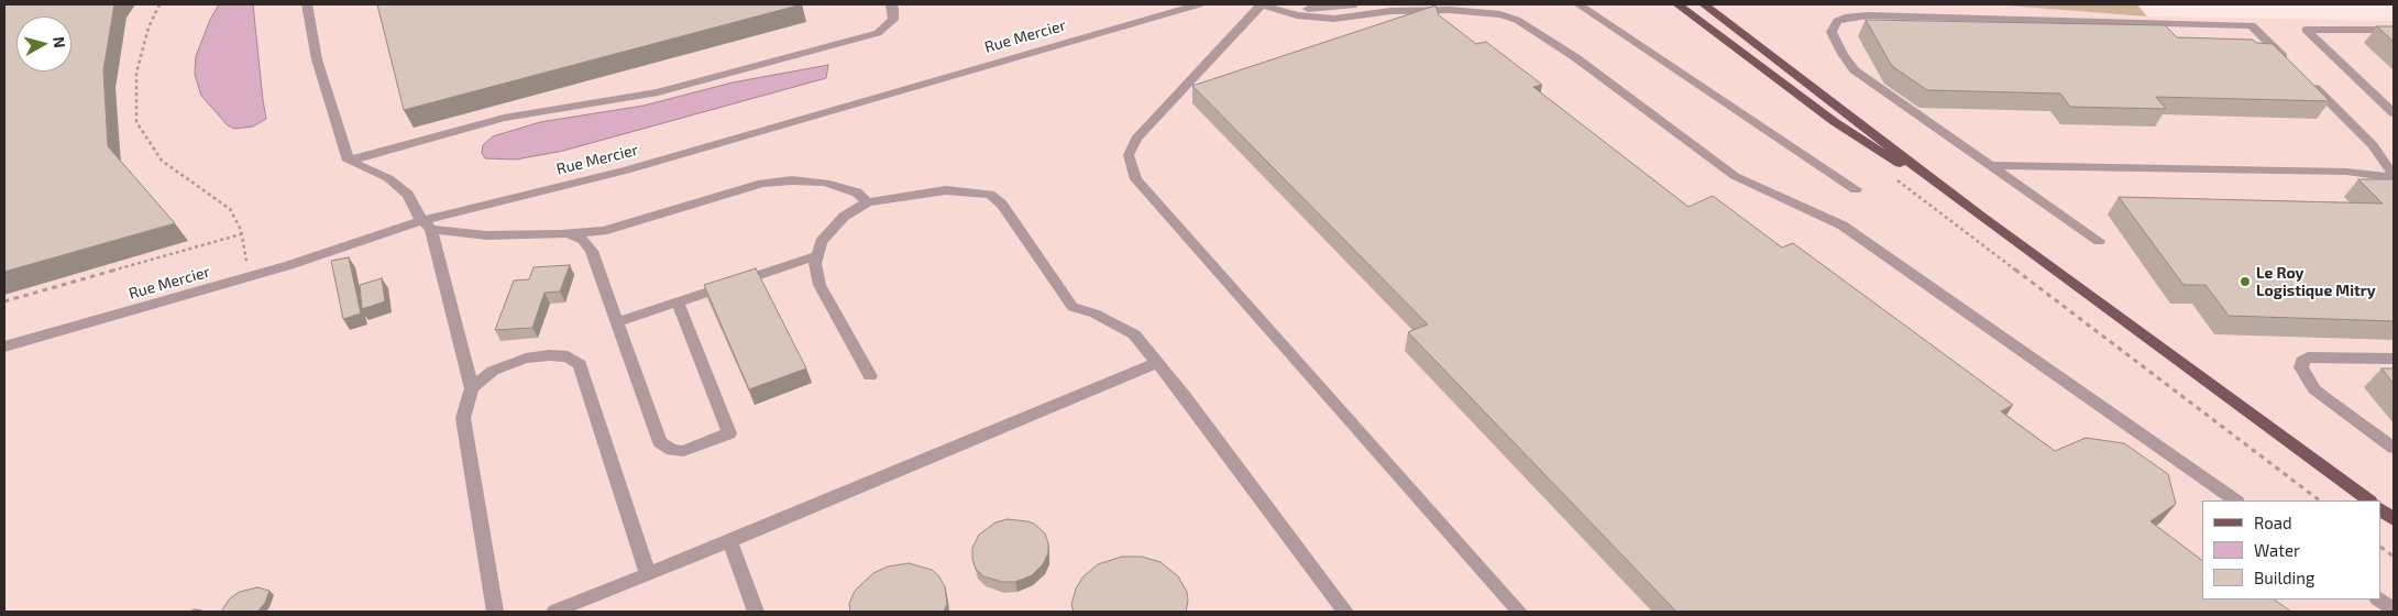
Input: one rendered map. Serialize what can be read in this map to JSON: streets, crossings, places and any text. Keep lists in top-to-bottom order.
{
  "streets": {
    "street": ["Rue Mercier"]
  },
  "places": ["Le Roy Logistique Mitry"],
  "legend": ["Road", "Water", "Building"],
  "north": "right"
}
